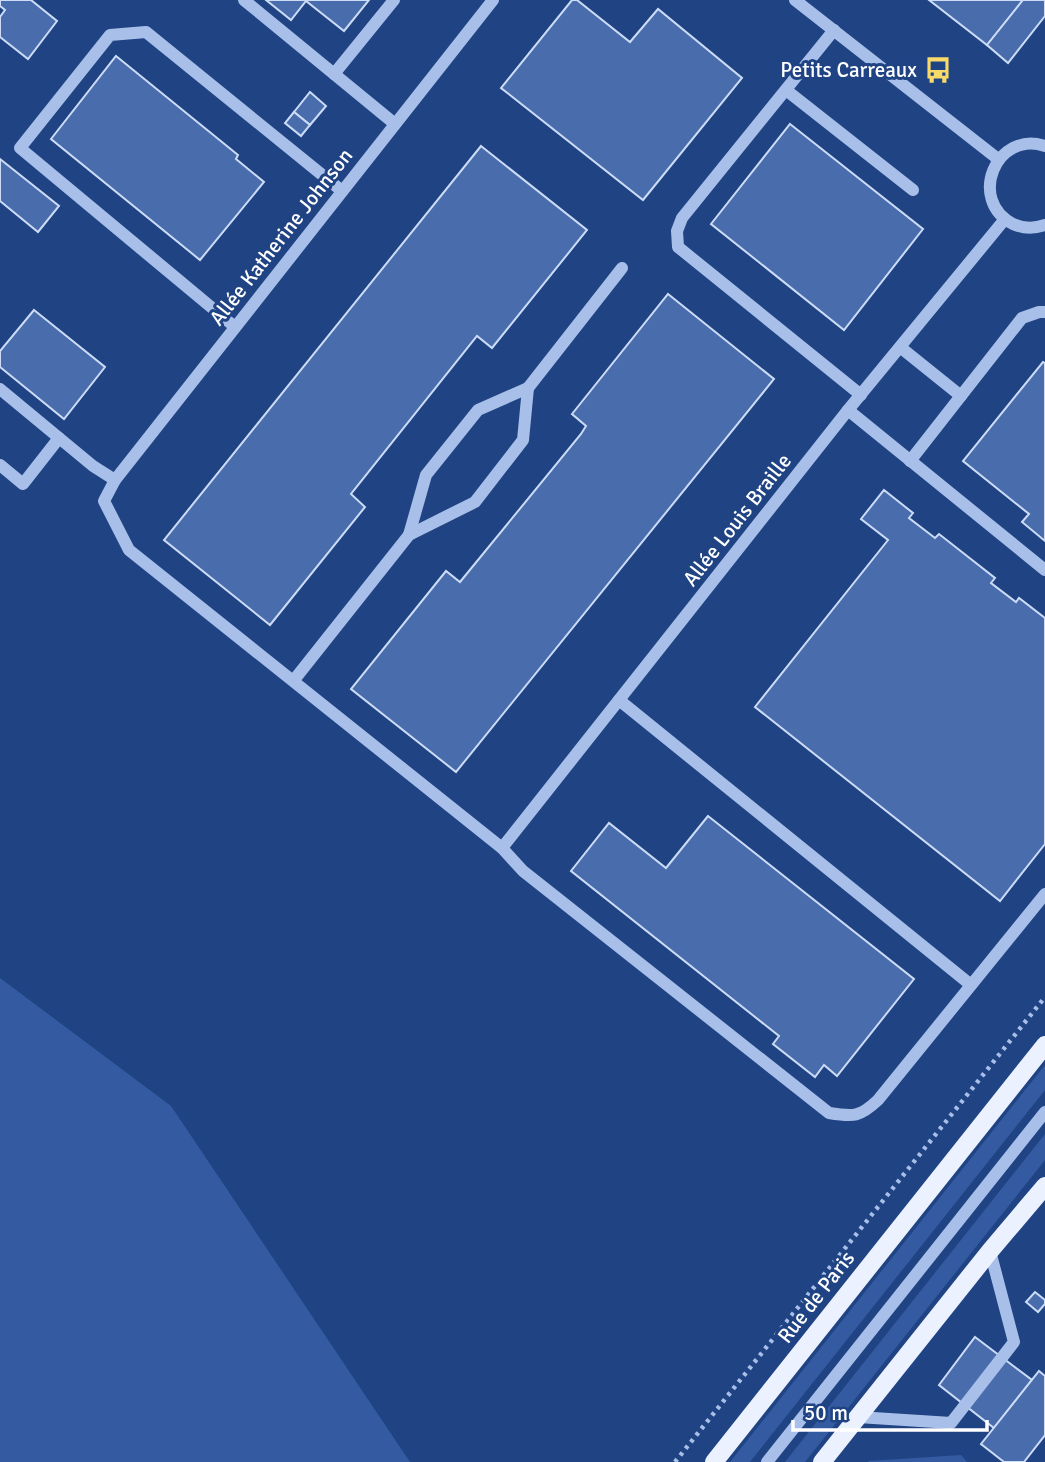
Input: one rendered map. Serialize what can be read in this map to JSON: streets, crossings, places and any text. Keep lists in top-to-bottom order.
{
  "streets": {
    "main road": ["Rue de Paris"],
    "street": ["Allée Katherine Johnson", "Allée Louis Braille"]
  },
  "places": {
    "bus stop": ["Petits Carreaux"]
  },
  "scale_bar": "50 m"
}
